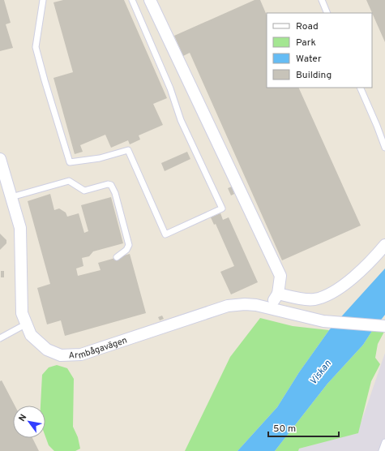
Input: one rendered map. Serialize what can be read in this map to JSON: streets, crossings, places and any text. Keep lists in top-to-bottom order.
{
  "streets": {
    "street": ["Armbågavägen"]
  },
  "water": ["Viskan"],
  "legend": [
    "Road",
    "Park",
    "Water",
    "Building"
  ],
  "scale_bar": "50 m",
  "north": "top left"
}
